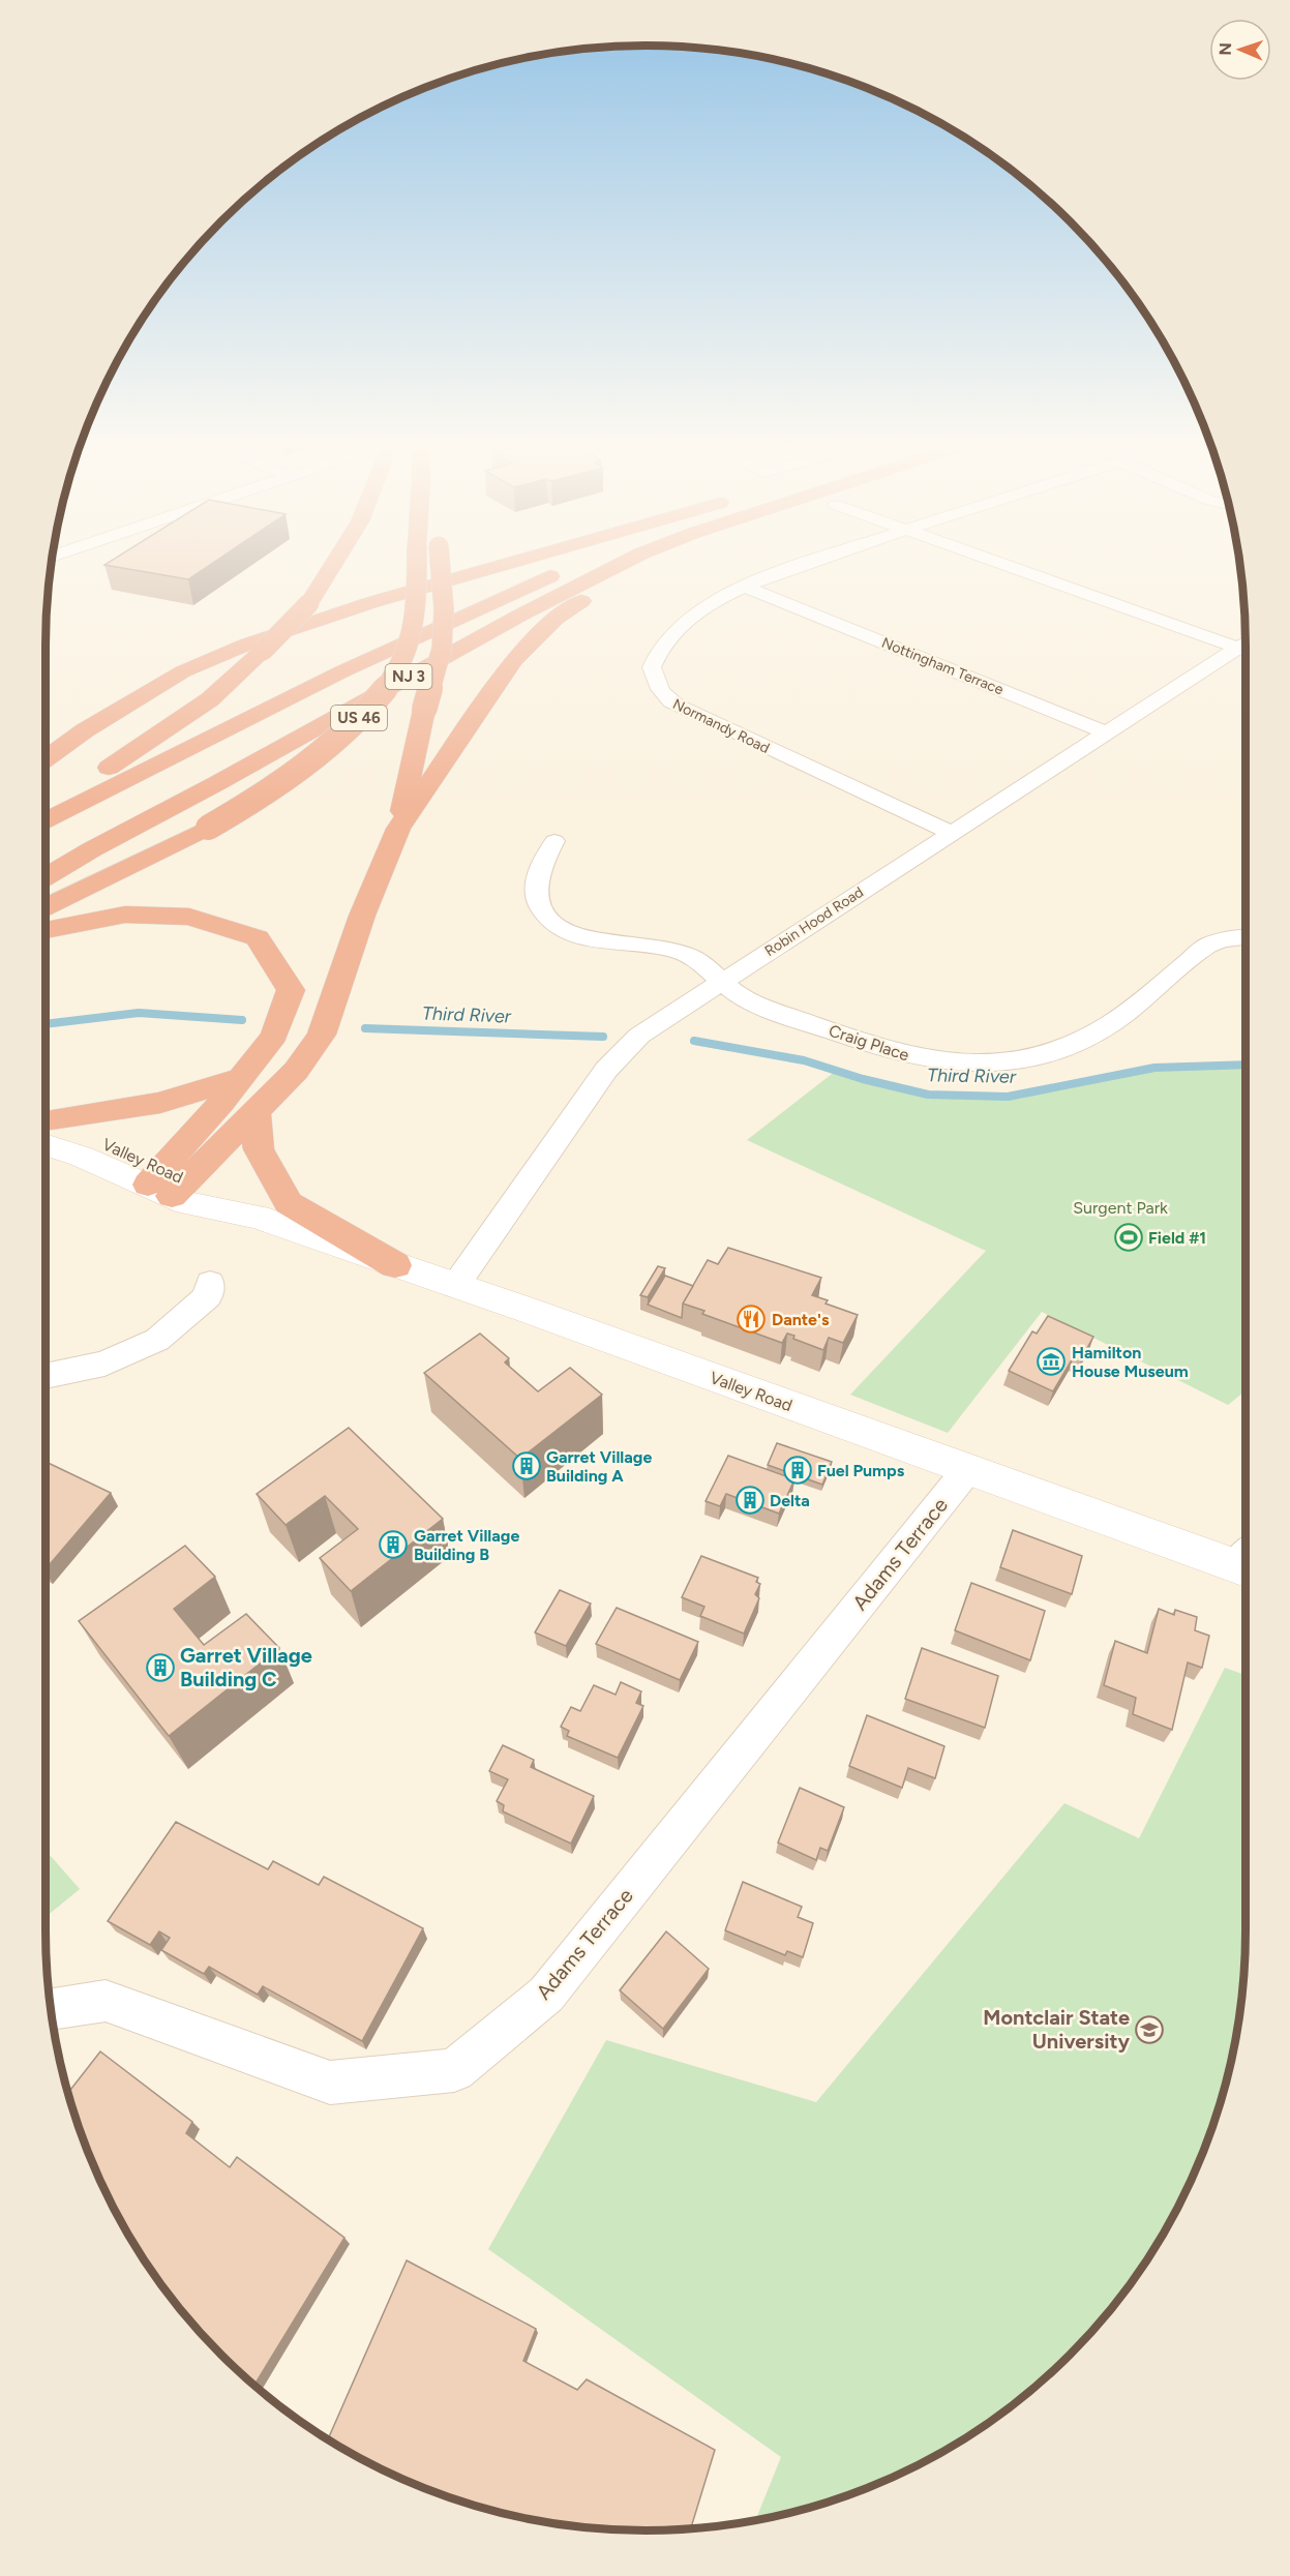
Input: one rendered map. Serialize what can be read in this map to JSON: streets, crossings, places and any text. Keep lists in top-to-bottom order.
{
  "streets": {
    "highway": ["NJ 3", "US 46"],
    "main road": ["Valley Road"],
    "street": [
      "Nottingham Terrace",
      "Normandy Road",
      "Robin Hood Road",
      "Craig Place",
      "Adams Terrace"
    ]
  },
  "crossings": [
    ["Nottingham Terrace", "Normandy Road"],
    ["Nottingham Terrace", "Robin Hood Road"],
    ["Normandy Road", "Robin Hood Road"],
    ["Robin Hood Road", "Craig Place"],
    ["Robin Hood Road", "Valley Road"],
    ["Valley Road", "Adams Terrace"]
  ],
  "water": ["Third River"],
  "parks": ["Surgent Park"],
  "places": {
    "sports": ["Field #1"],
    "restaurant": ["Dante's"],
    "museum": ["Hamilton House Museum"],
    "building": [
      "Garret Village Building A",
      "Fuel Pumps",
      "Delta",
      "Garret Village Building B",
      "Garret Village Building C"
    ],
    "school or university": ["Montclair State University"]
  },
  "north": "left"
}
